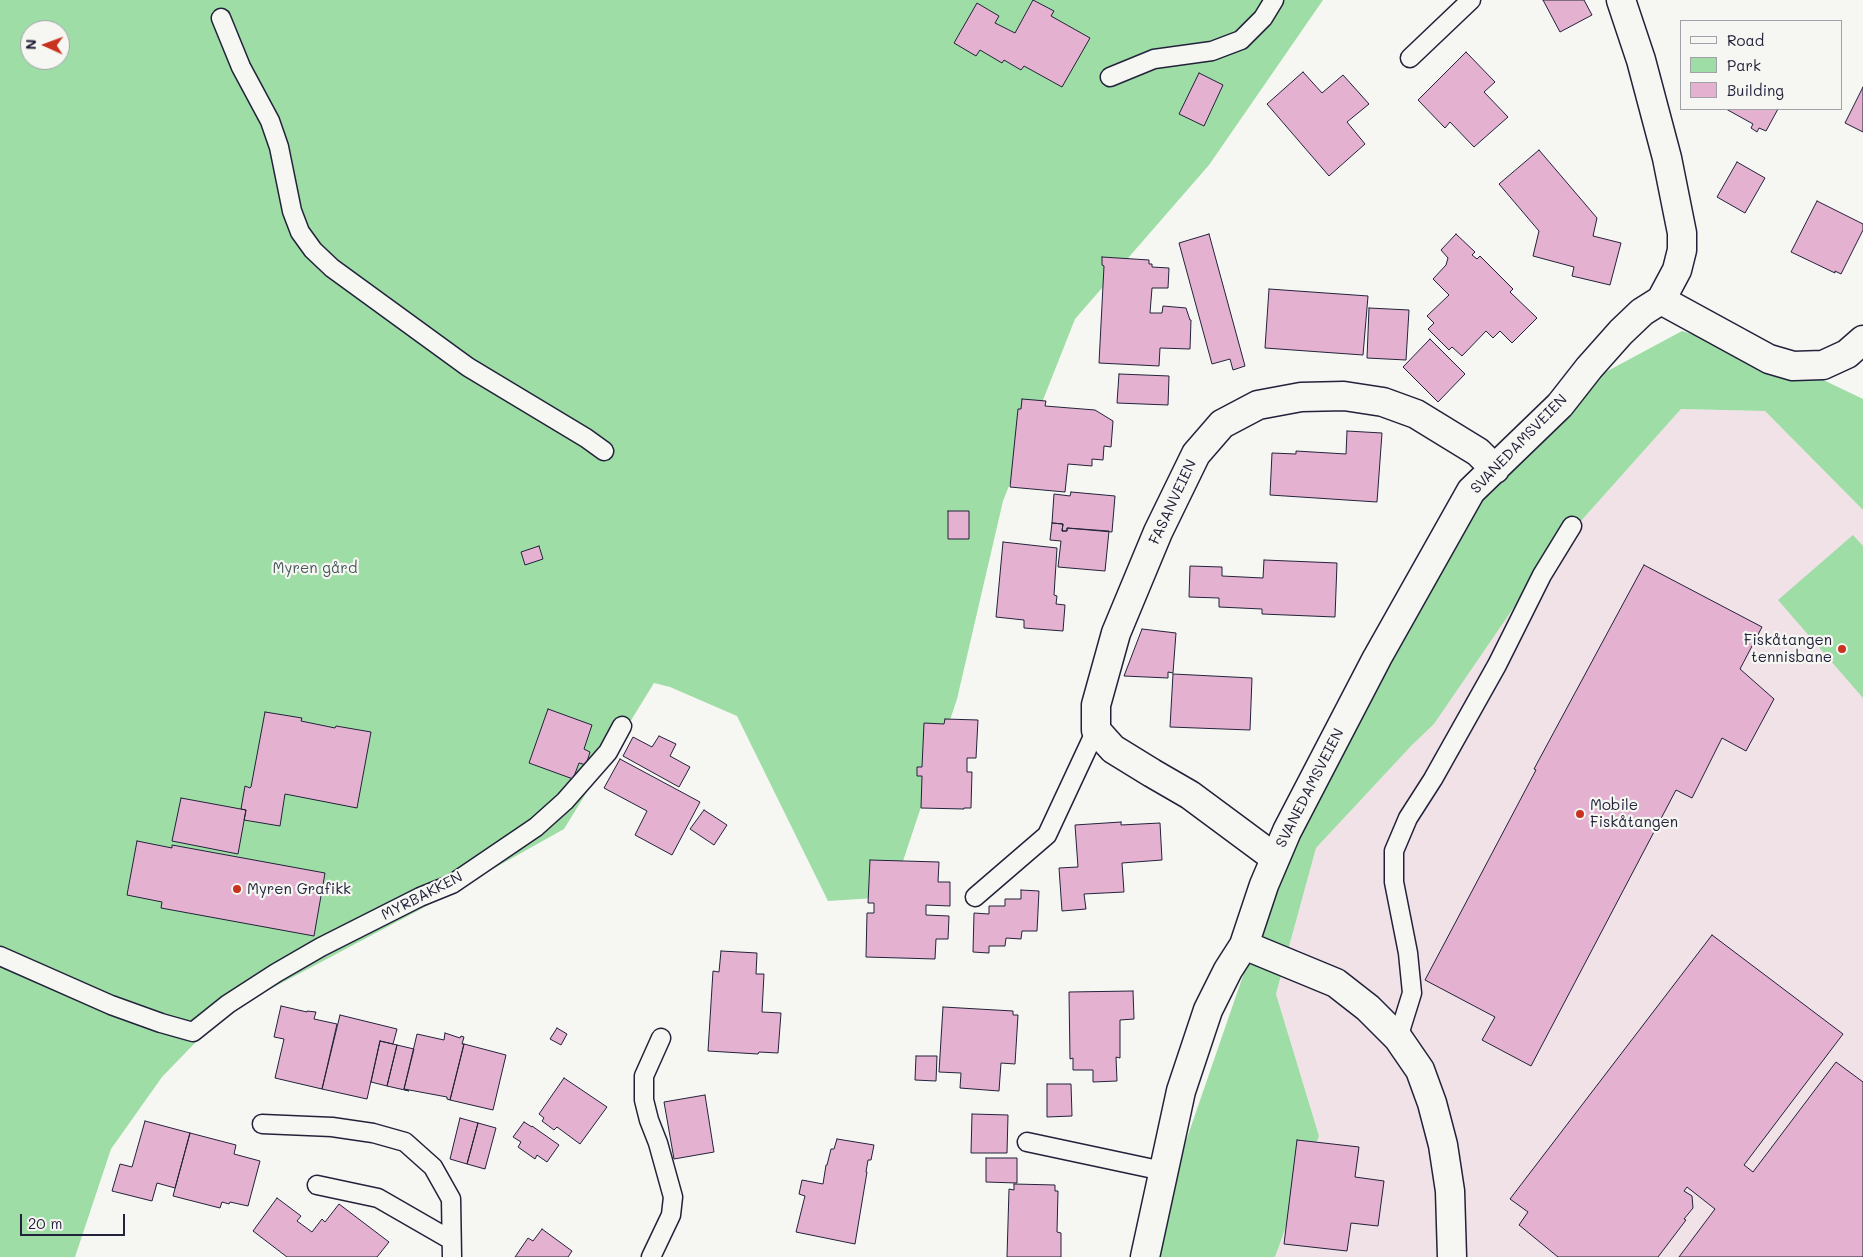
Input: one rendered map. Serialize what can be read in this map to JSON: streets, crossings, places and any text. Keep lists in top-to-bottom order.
{
  "streets": {
    "street": ["SVANEDAMSVEIEN", "FASANVEIEN"],
    "lane": ["MYRBAKKEN"]
  },
  "crossings": [
    ["SVANEDAMSVEIEN", "FASANVEIEN"]
  ],
  "parks": ["Myren gård"],
  "places": ["Fiskåtangen tennisbane", "Mobile Fiskåtangen", "Myren Grafikk"],
  "legend": ["Road", "Park", "Building"],
  "scale_bar": "20 m",
  "north": "left"
}
